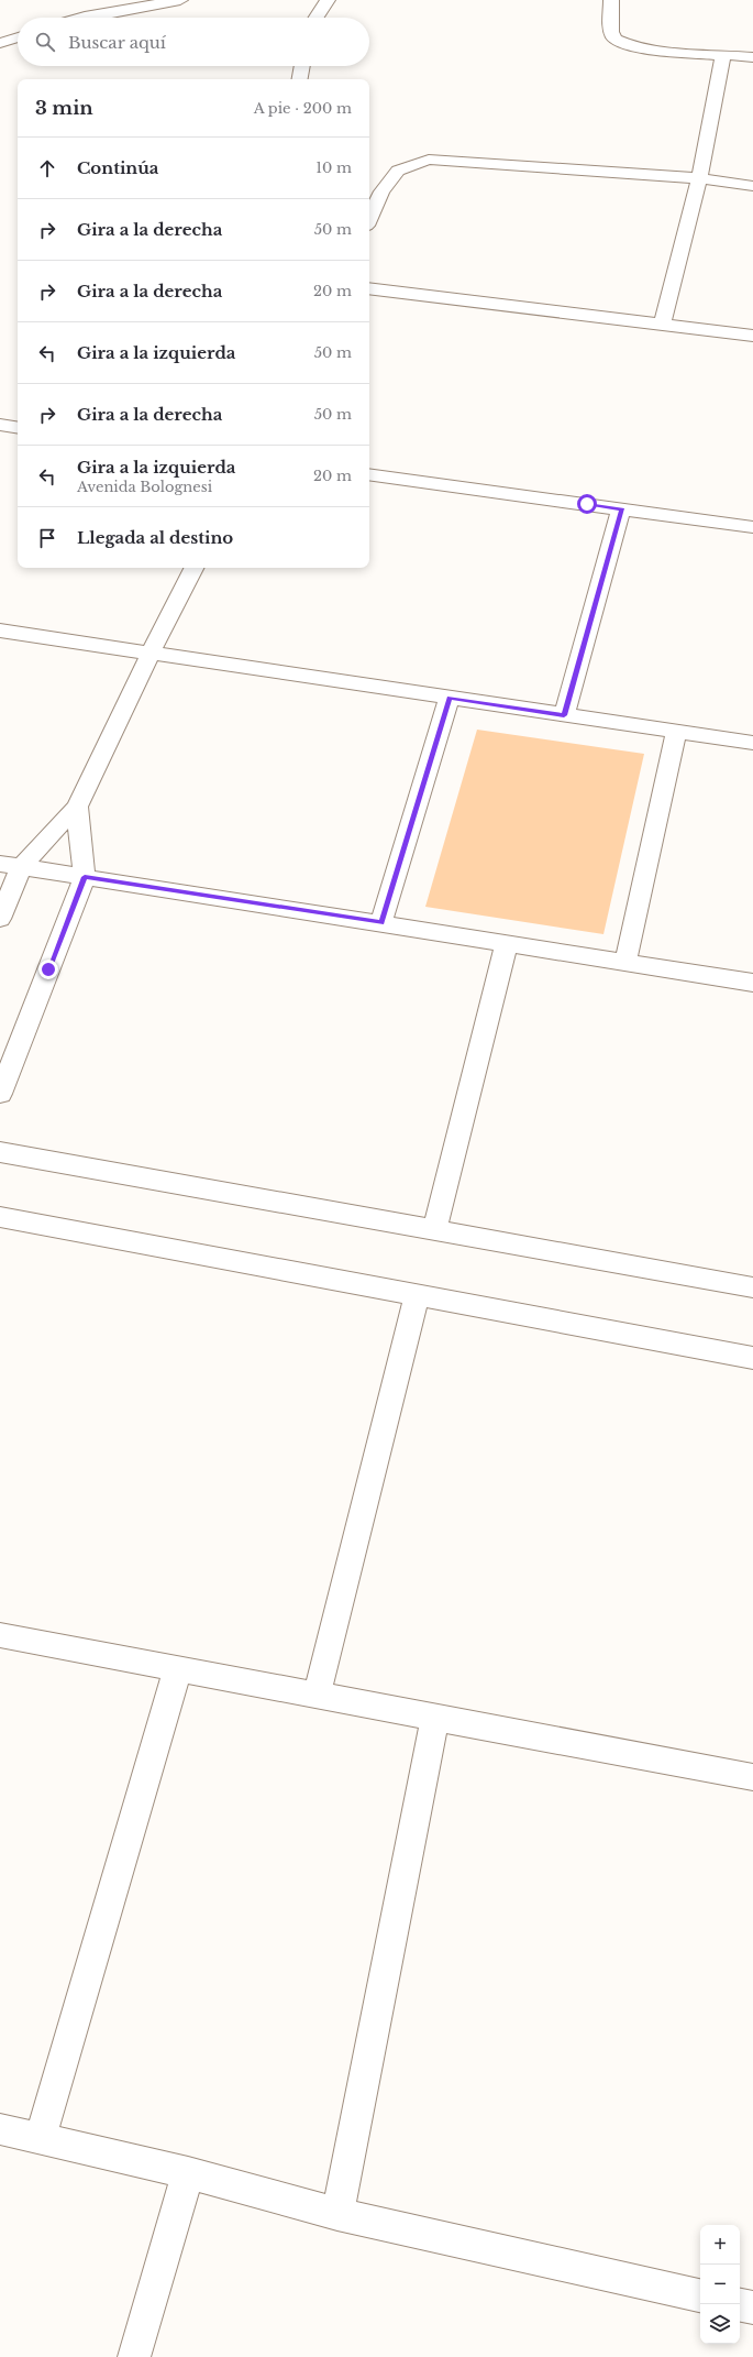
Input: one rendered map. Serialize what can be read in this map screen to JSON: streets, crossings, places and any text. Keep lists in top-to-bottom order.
{
  "page": {
    "search": "Buscar aquí",
    "heading": ["3 min", "A pie · 200 m"],
    "list": [
      ["Continúa", "10 m"],
      ["Gira a la derecha", "50 m"],
      ["Gira a la derecha", "20 m"],
      ["Gira a la izquierda", "50 m"],
      ["Gira a la derecha", "50 m"],
      ["Gira a la izquierda", "Avenida Bolognesi", "20 m"],
      "Llegada al destino"
    ],
    "map_buttons": ["+", "−"]
  }
}
